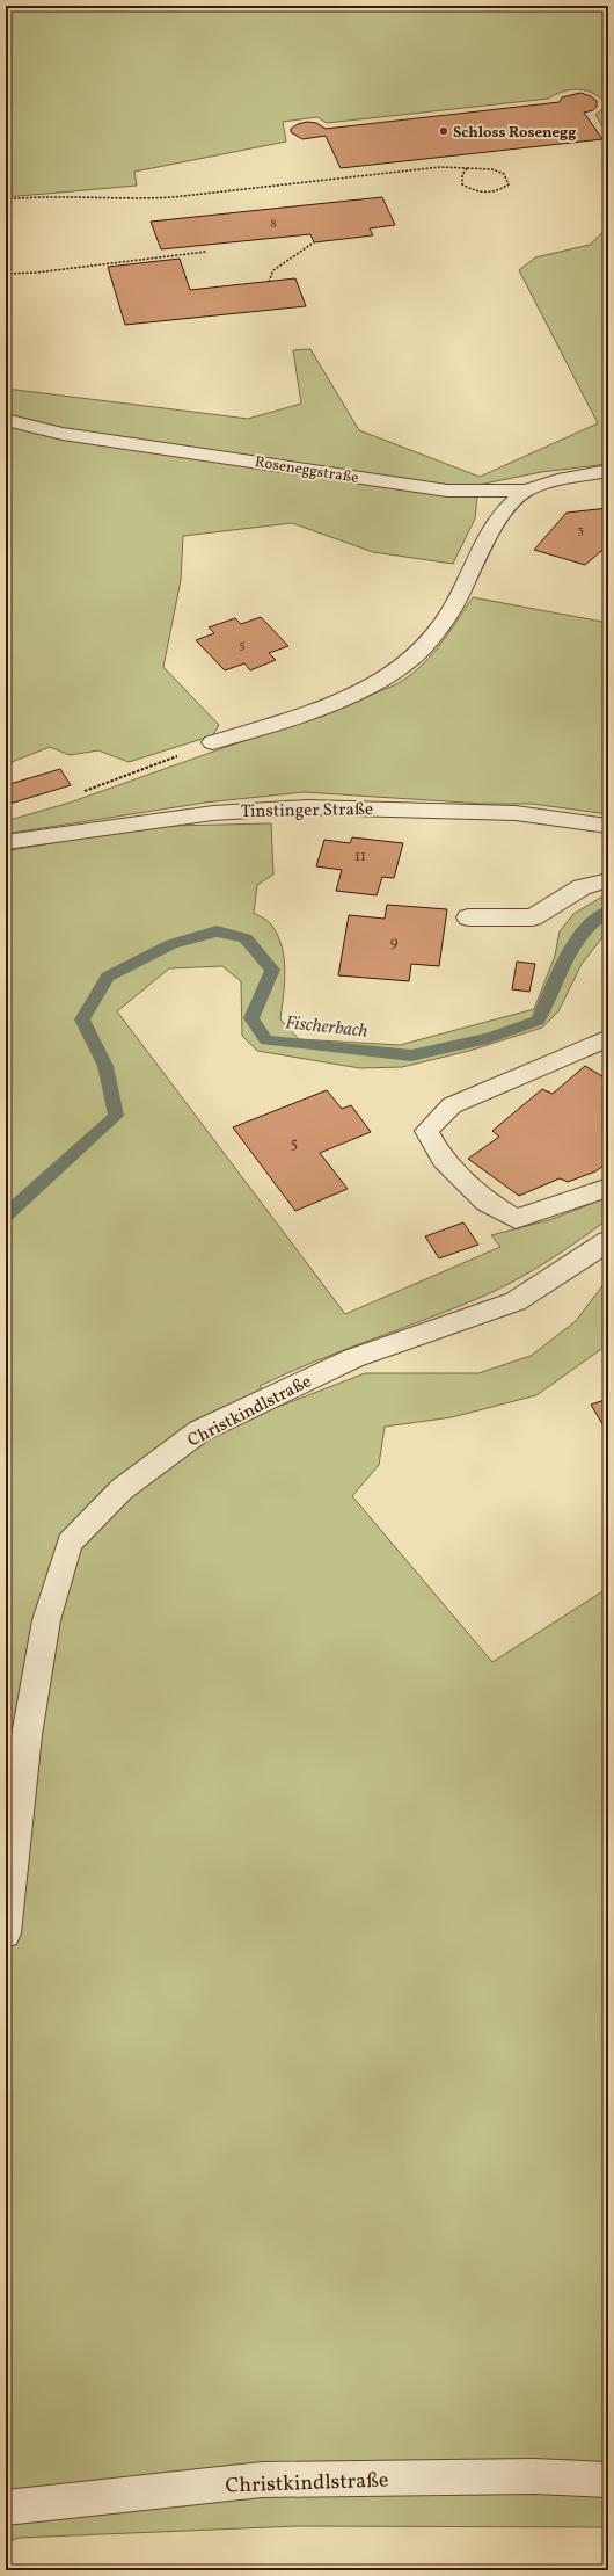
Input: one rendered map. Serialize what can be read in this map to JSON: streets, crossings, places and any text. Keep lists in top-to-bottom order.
{
  "streets": {
    "street": ["Roseneggstraße", "Tinstinger Straße", "Christkindlstraße"]
  },
  "water": ["Fischerbach"],
  "places": ["Schloss Rosenegg"],
  "house_numbers": [
    "8",
    "3",
    "5",
    "11",
    "9",
    "5"
  ]
}
